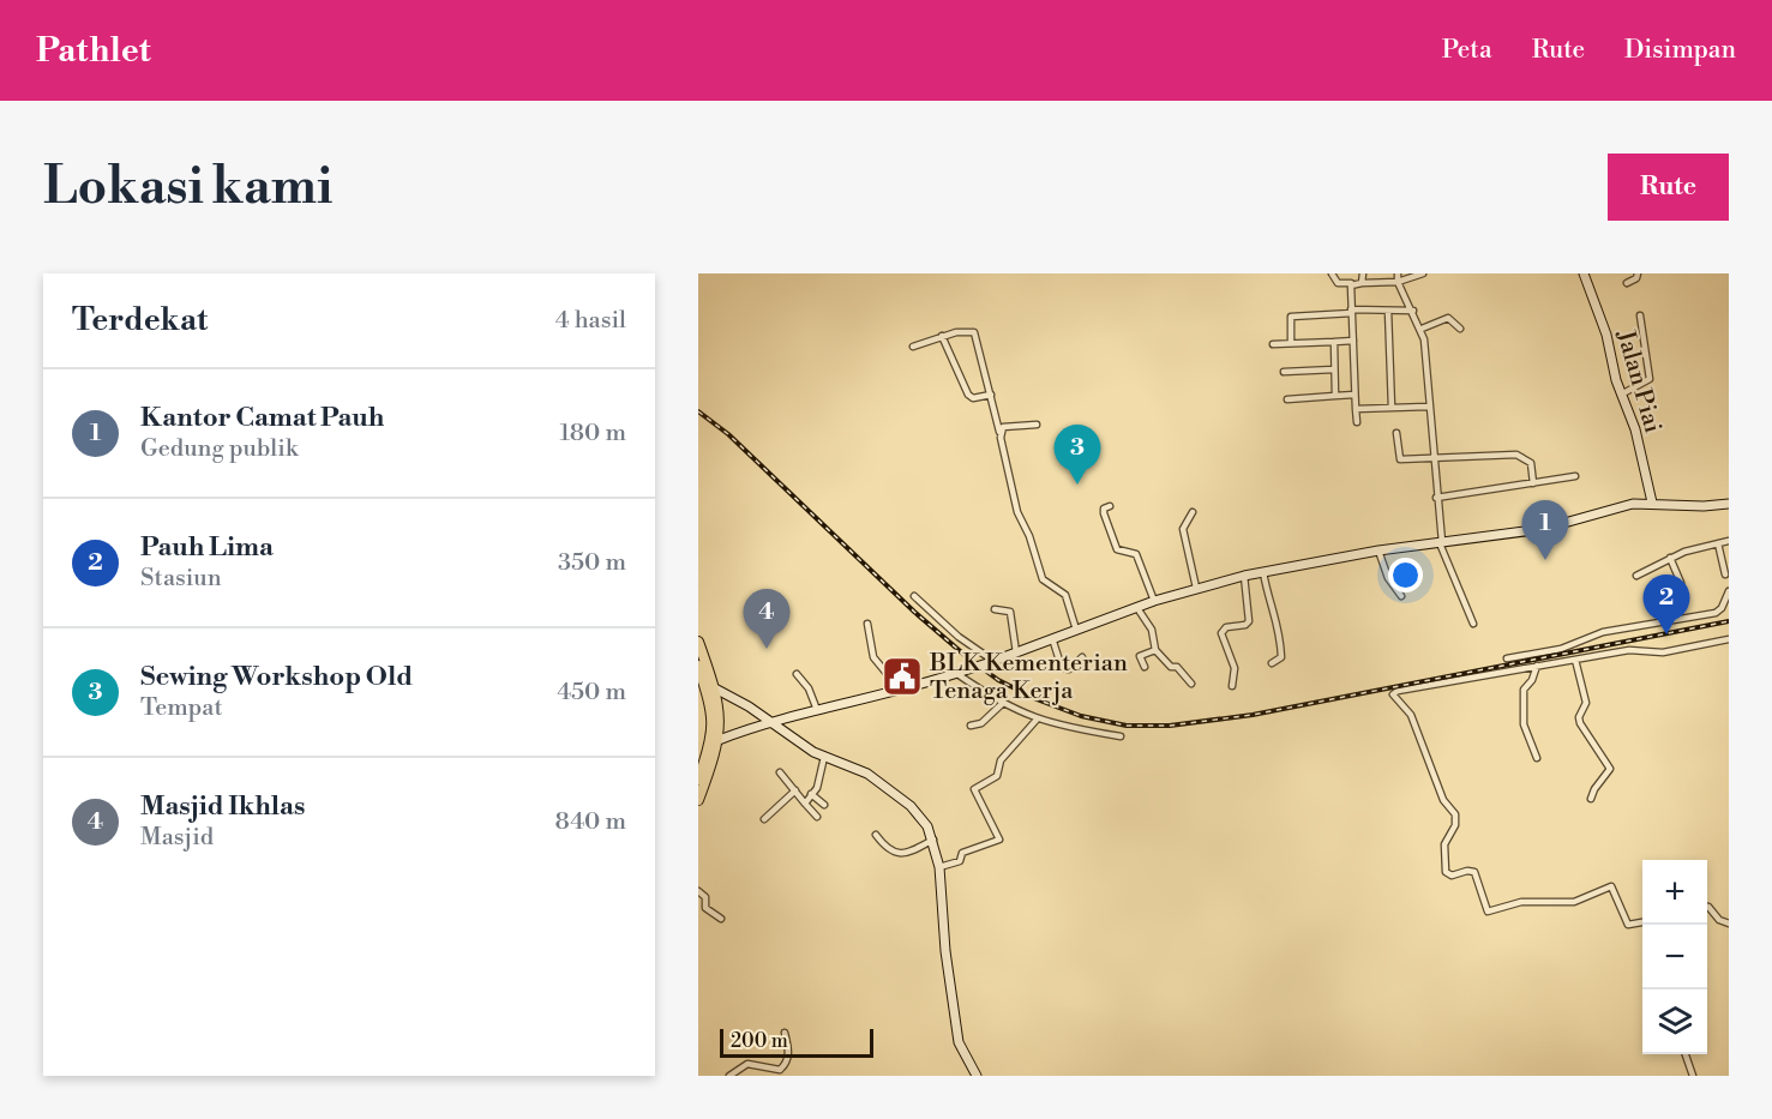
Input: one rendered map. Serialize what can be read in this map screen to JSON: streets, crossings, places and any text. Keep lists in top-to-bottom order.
{
  "streets": {
    "street": ["Jalan Piai"]
  },
  "places": {
    "public building": ["BLK Kementerian Tenaga Kerja"]
  },
  "scale_bar": "200 m",
  "page": {
    "header": "Pathlet",
    "nav": ["Peta", "Rute", "Disimpan"],
    "buttons": "Rute",
    "title": "Lokasi kami",
    "heading": ["Terdekat", "4 hasil"],
    "list": [
      {
        "mark": "1",
        "name": "Kantor Camat Pauh",
        "note": "Gedung publik",
        "value": "180 m"
      },
      {
        "mark": "2",
        "name": "Pauh Lima",
        "note": "Stasiun",
        "value": "350 m"
      },
      {
        "mark": "3",
        "name": "Sewing Workshop Old",
        "note": "Tempat",
        "value": "450 m"
      },
      {
        "mark": "4",
        "name": "Masjid Ikhlas",
        "note": "Masjid",
        "value": "840 m"
      }
    ],
    "pins": [
      "3",
      "1",
      "2",
      "4"
    ],
    "map_buttons": ["+", "−"],
    "scale": "200 m"
  }
}
